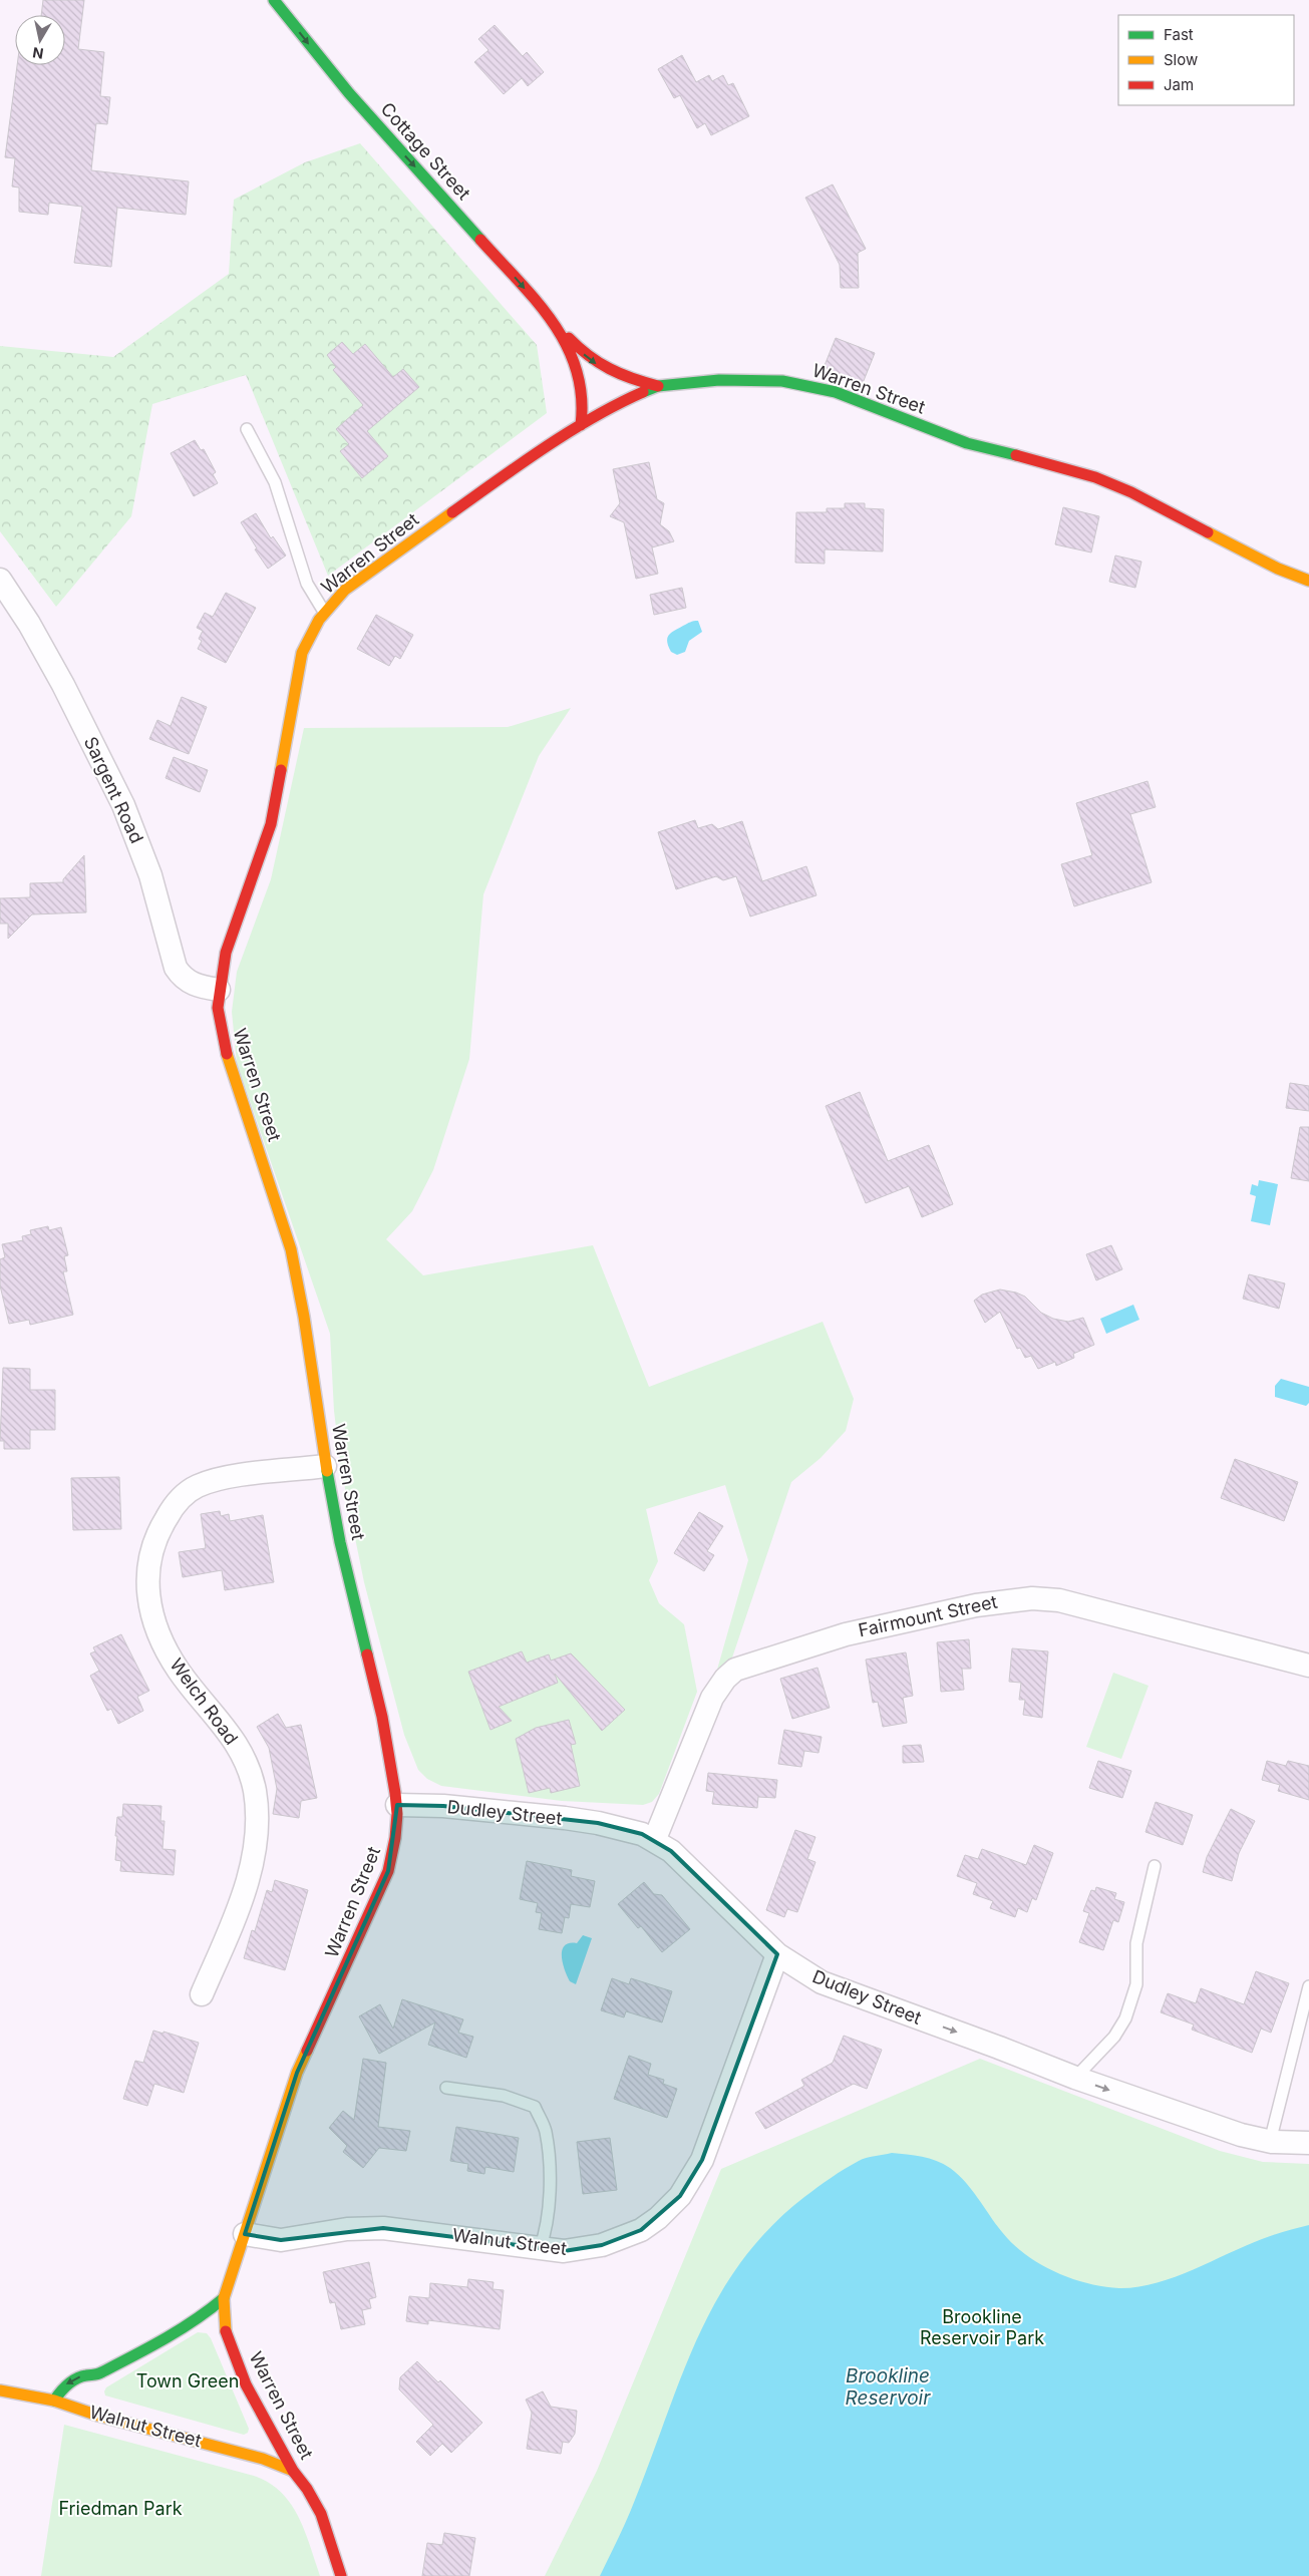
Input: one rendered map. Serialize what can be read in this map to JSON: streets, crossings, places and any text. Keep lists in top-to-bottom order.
{
  "streets": {
    "street": [
      "Cottage Street",
      "Warren Street",
      "Sargent Road",
      "Fairmount Street",
      "Welch Road",
      "Dudley Street",
      "Walnut Street"
    ]
  },
  "crossings": [
    ["Cottage Street", "Warren Street"],
    ["Warren Street", "Sargent Road"],
    ["Warren Street", "Welch Road"],
    ["Warren Street", "Dudley Street"],
    ["Warren Street", "Walnut Street"],
    ["Fairmount Street", "Dudley Street"],
    ["Dudley Street", "Walnut Street"]
  ],
  "one_way": ["Cottage Street", "Dudley Street"],
  "water": ["Brookline Reservoir"],
  "parks": ["Brookline Reservoir Park", "Town Green", "Friedman Park"],
  "legend": ["Fast", "Slow", "Jam"],
  "north": "bottom"
}
